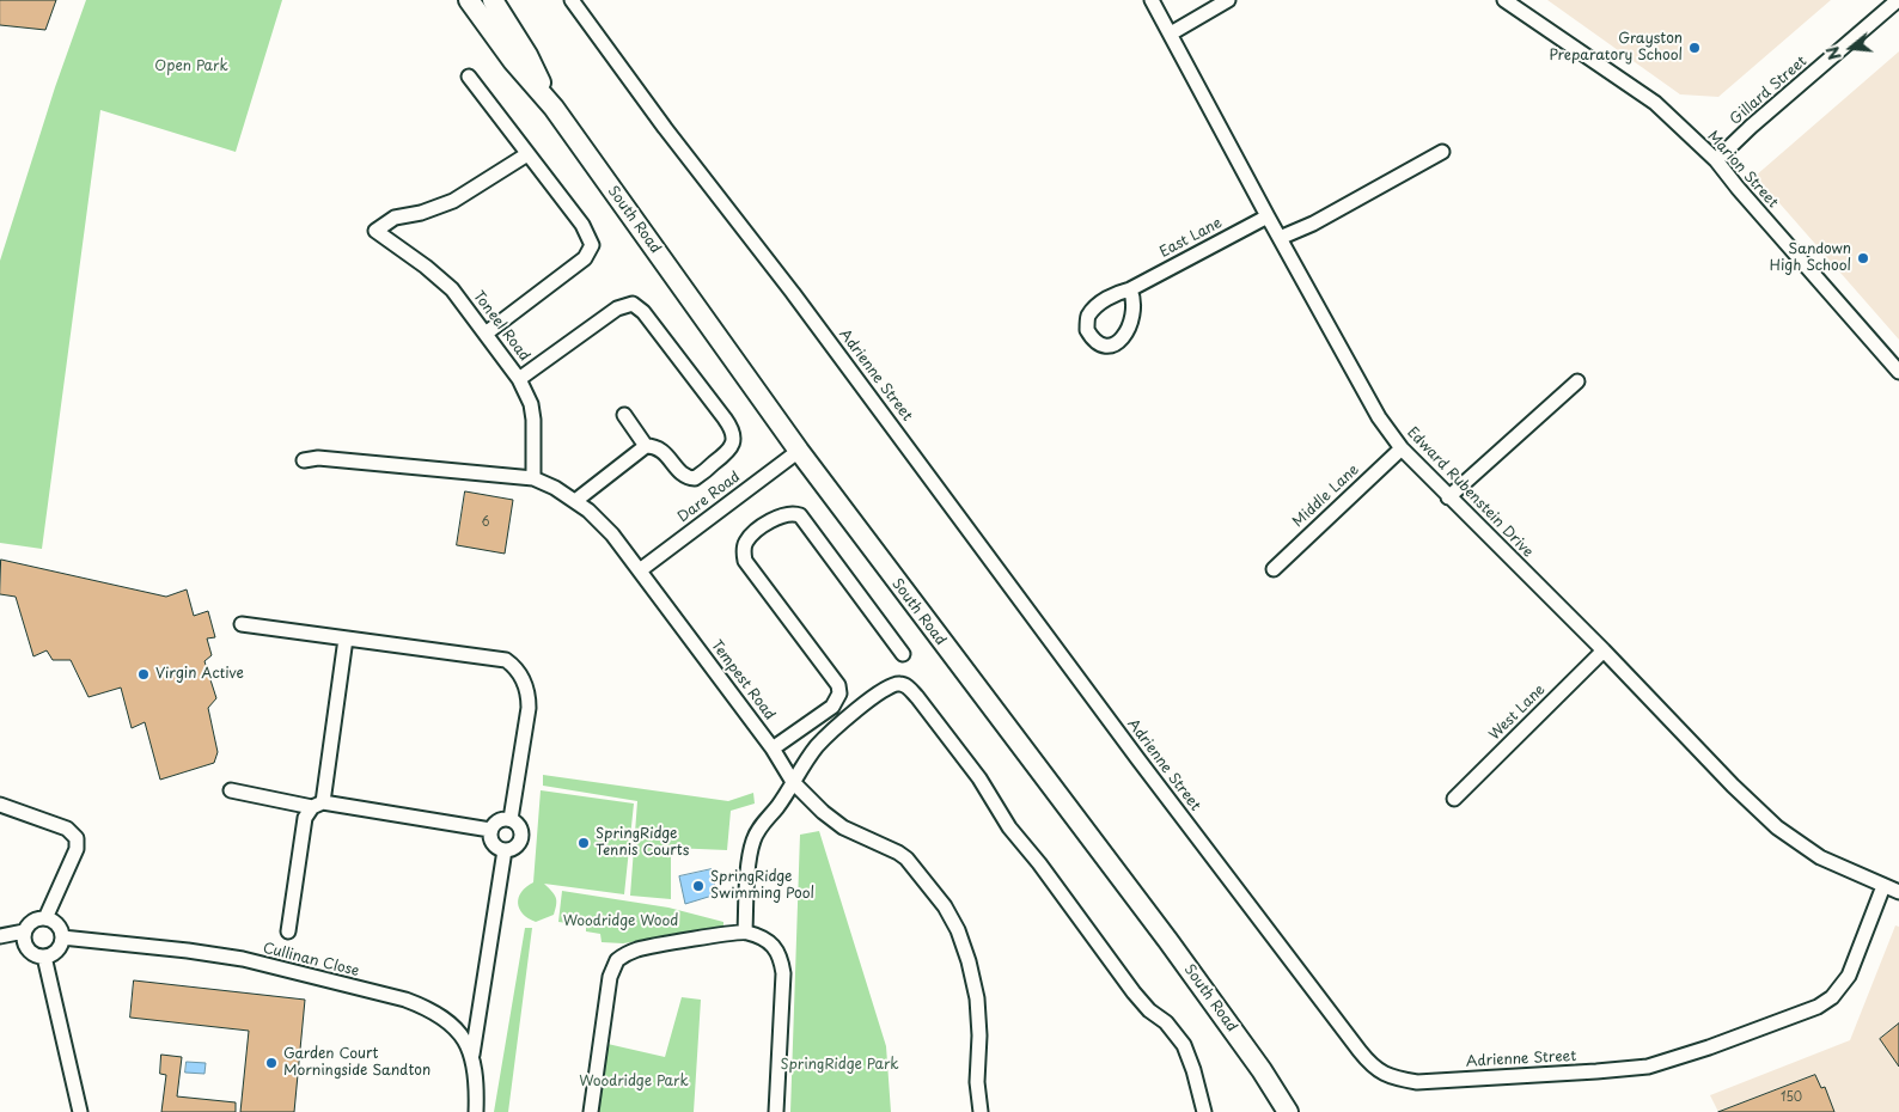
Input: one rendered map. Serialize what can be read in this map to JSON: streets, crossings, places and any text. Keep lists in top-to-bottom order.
{
  "streets": {
    "street": [
      "Gillard Street",
      "Marion Street",
      "South Road",
      "East Lane",
      "Toneel Road",
      "Adrienne Street",
      "Edward Rubenstein Drive",
      "Middle Lane",
      "Dare Road",
      "Tempest Road",
      "West Lane",
      "Cullinan Close"
    ]
  },
  "crossings": [
    ["Gillard Street", "Marion Street"],
    ["South Road", "Dare Road"],
    ["East Lane", "Edward Rubenstein Drive"],
    ["Toneel Road", "Tempest Road"],
    ["Adrienne Street", "Edward Rubenstein Drive"],
    ["Edward Rubenstein Drive", "Middle Lane"],
    ["Edward Rubenstein Drive", "West Lane"],
    ["Dare Road", "Tempest Road"]
  ],
  "parks": [
    "Open Park",
    "Woodridge Wood",
    "SpringRidge Park",
    "Woodridge Park"
  ],
  "places": [
    "Grayston Preparatory School",
    "Sandown High School",
    "Virgin Active",
    "SpringRidge Tennis Courts",
    "SpringRidge Swimming Pool",
    "Garden Court Morningside Sandton"
  ],
  "house_numbers": ["6", "150"],
  "north": "left"
}
